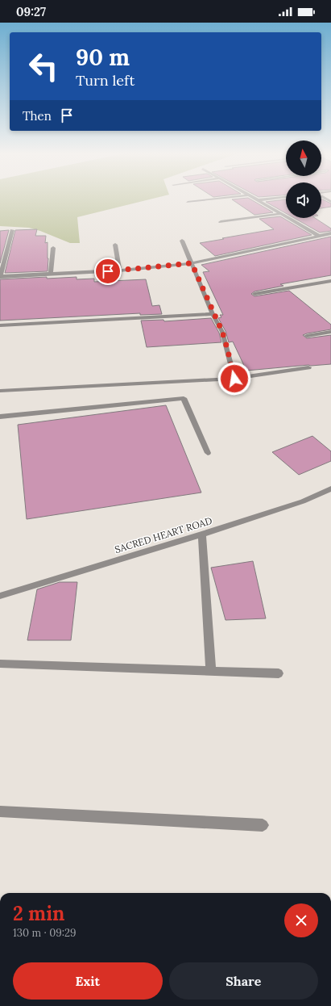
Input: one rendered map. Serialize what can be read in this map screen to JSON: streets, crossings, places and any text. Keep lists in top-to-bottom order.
{
  "streets": {
    "street": ["SACRED HEART ROAD"]
  },
  "north": "top",
  "page": {
    "status": "09:27",
    "turn": ["90 m", "Turn left"],
    "then": "Then",
    "heading": ["2 min", "130 m · 09:29"],
    "buttons": ["Exit", "Share"]
  }
}
